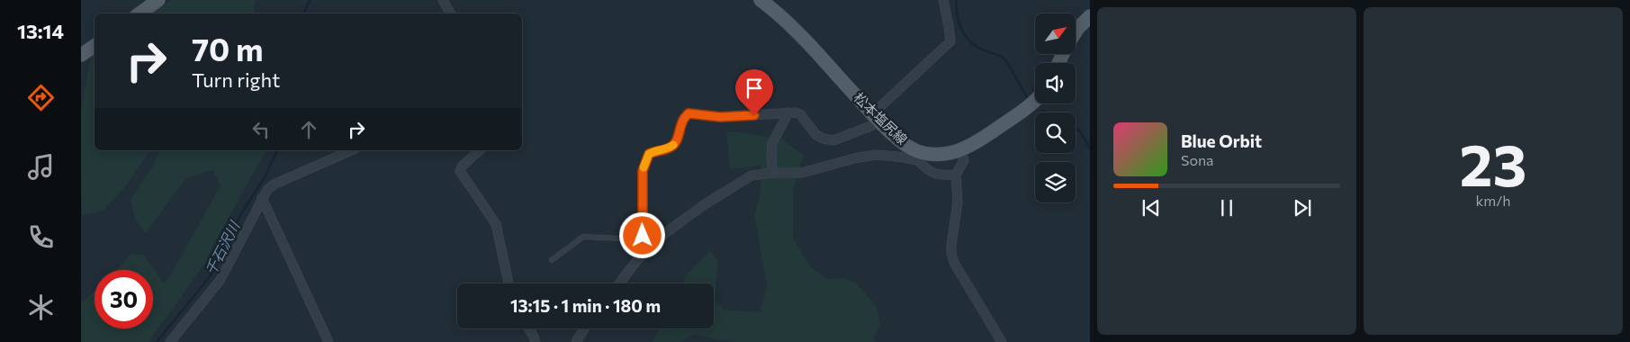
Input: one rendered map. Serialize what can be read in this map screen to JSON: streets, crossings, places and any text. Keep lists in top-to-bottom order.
{
  "streets": {
    "main road": ["松本塩尻線"]
  },
  "water": ["千石沢川"],
  "north": "top right",
  "page": {
    "tabs": "13:14",
    "tile": ["23", "km/h"],
    "turn": ["70 m", "Turn right"],
    "song": ["Blue Orbit", "Sona"],
    "limit": "30",
    "trip": "13:15 · 1 min · 180 m"
  }
}
